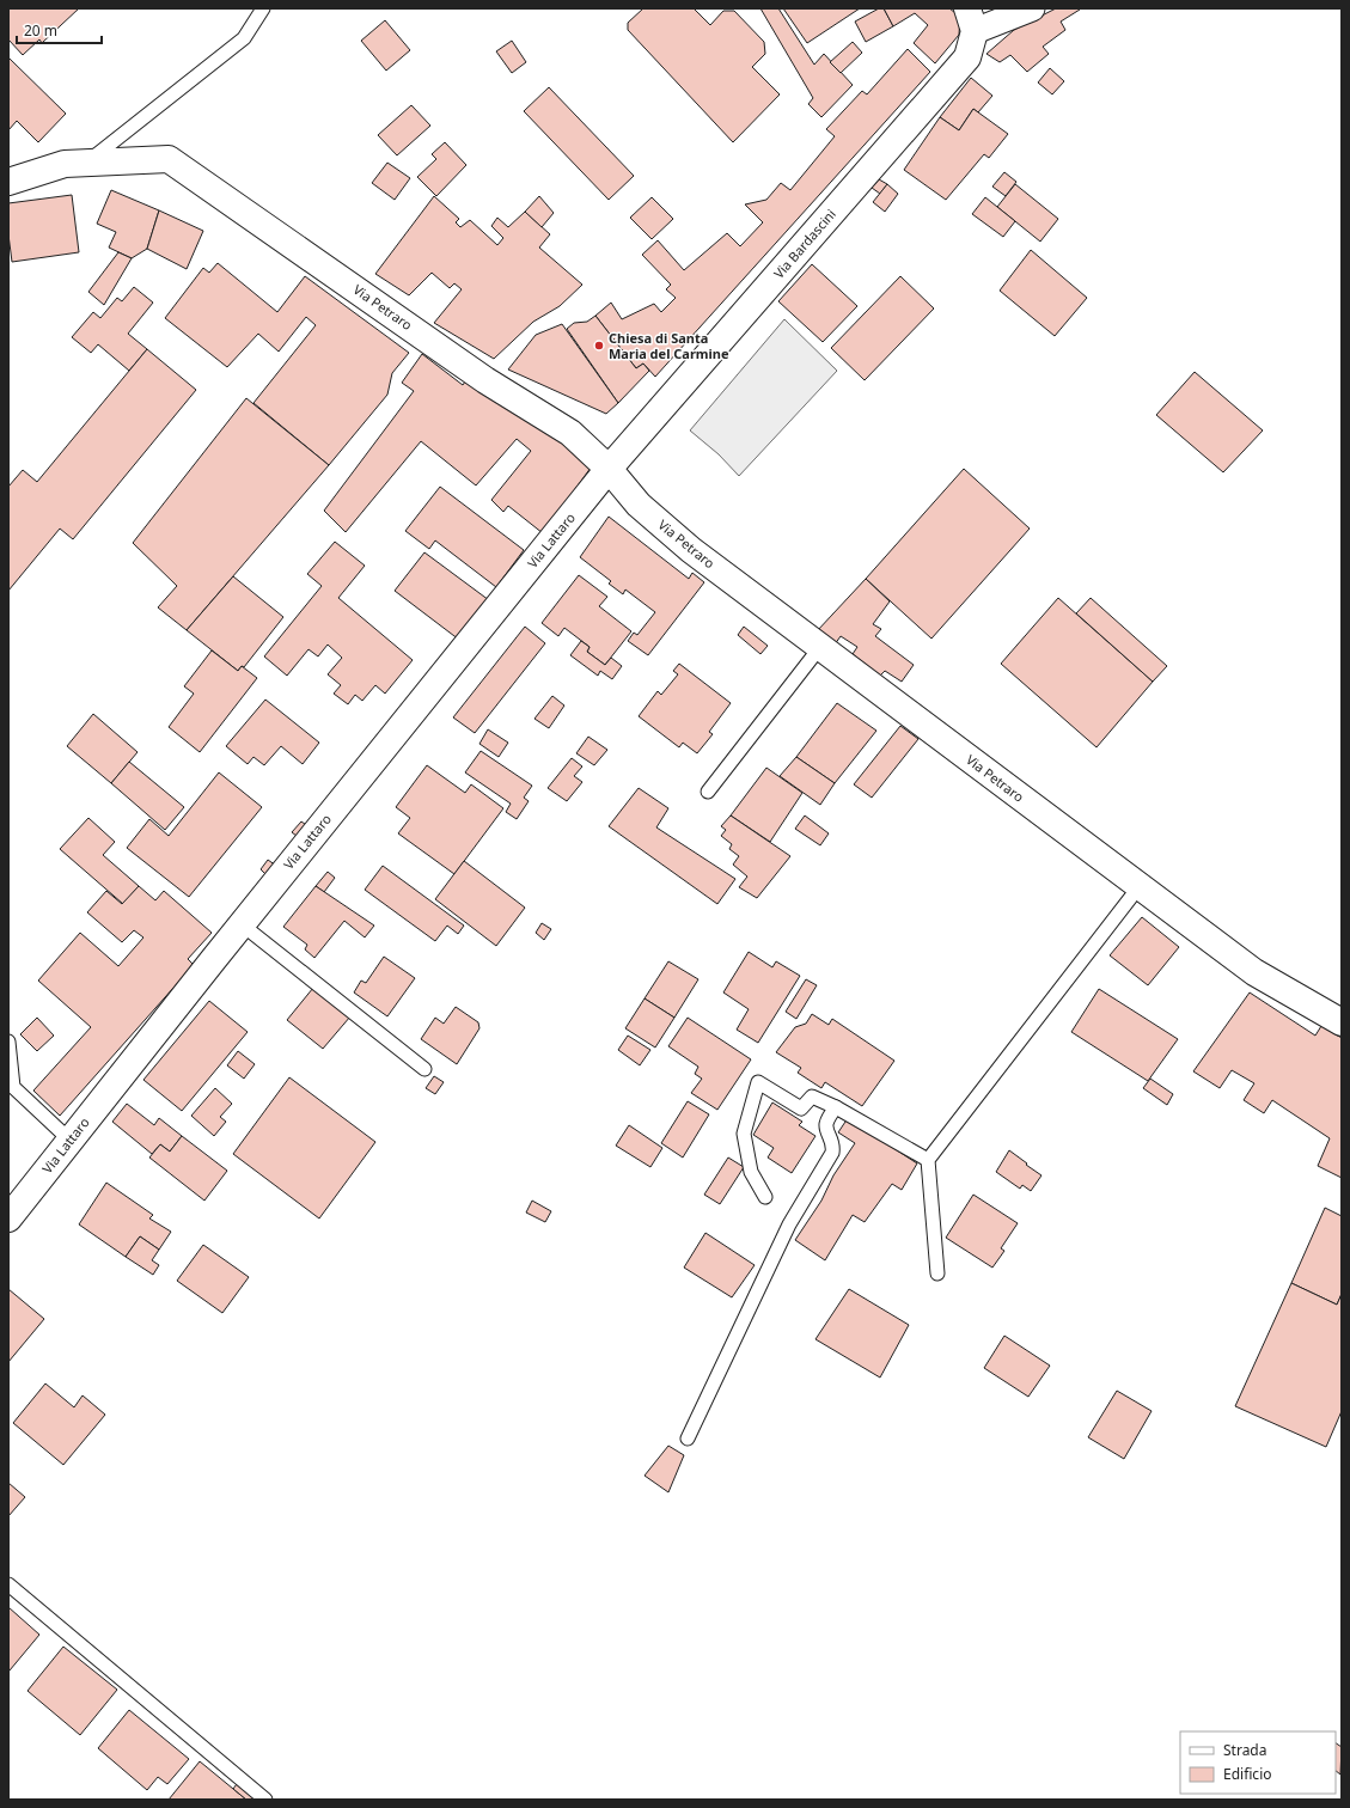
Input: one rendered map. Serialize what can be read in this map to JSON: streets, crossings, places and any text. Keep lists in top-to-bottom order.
{
  "streets": {
    "street": ["Via Bardascini", "Via Petraro", "Via Lattaro"]
  },
  "crossings": [
    ["Via Bardascini", "Via Petraro"],
    ["Via Bardascini", "Via Lattaro"],
    ["Via Petraro", "Via Lattaro"]
  ],
  "places": ["Chiesa di Santa Maria del Carmine"],
  "legend": ["Strada", "Edificio"],
  "scale_bar": "20 m"
}
